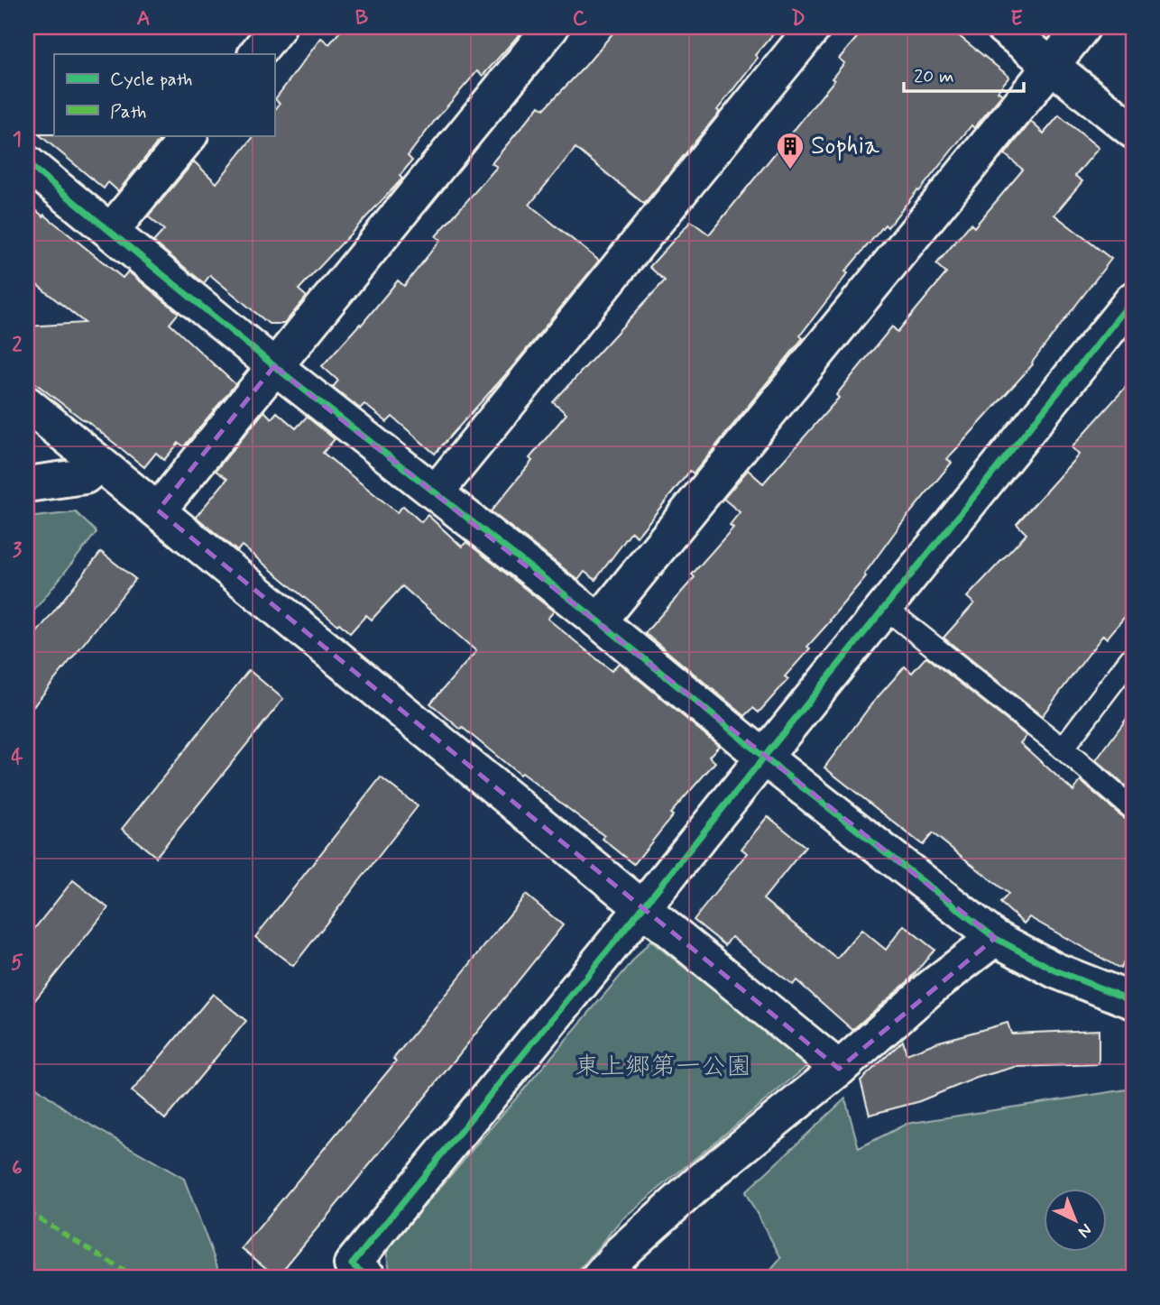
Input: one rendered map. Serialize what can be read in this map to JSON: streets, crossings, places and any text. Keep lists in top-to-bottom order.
{
  "parks": ["東上郷第一公園"],
  "places": {
    "building": ["Sophia"]
  },
  "legend": ["Cycle path", "Path"],
  "scale_bar": "20 m",
  "north": "bottom right",
  "grid": {
    "columns": [
      "A",
      "B",
      "C",
      "D",
      "E"
    ],
    "rows": [
      "1",
      "2",
      "3",
      "4",
      "5",
      "6"
    ]
  }
}
